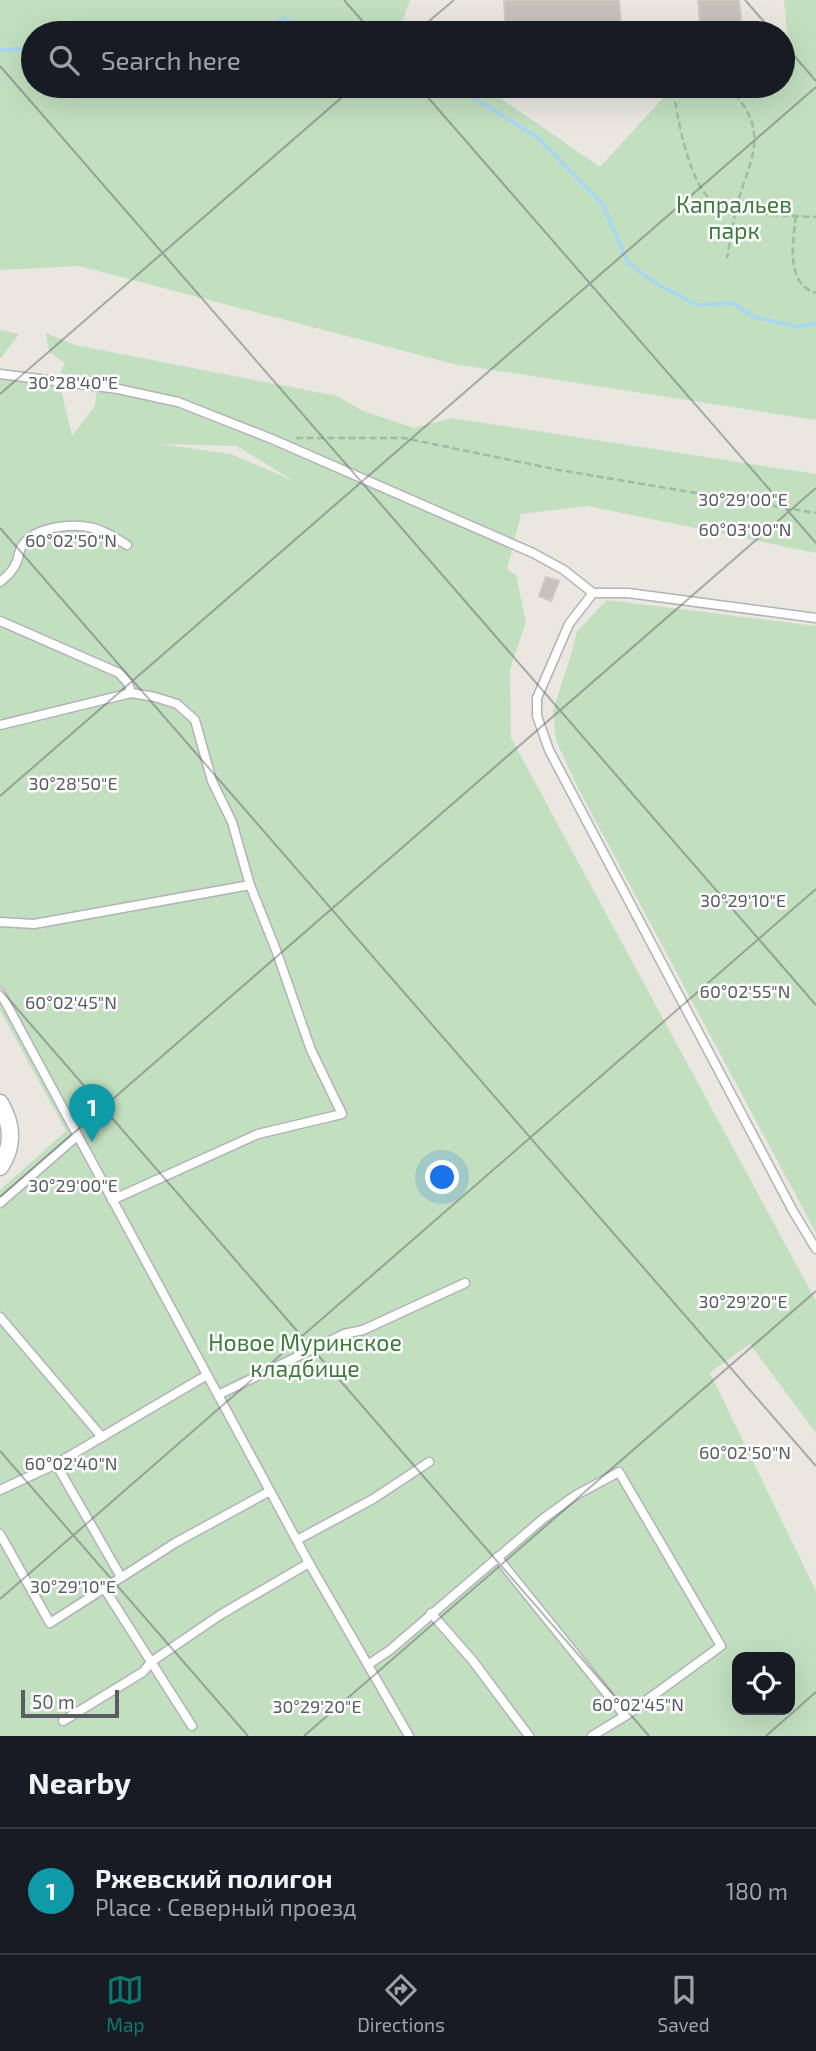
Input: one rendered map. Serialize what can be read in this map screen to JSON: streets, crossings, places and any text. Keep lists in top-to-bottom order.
{
  "parks": ["Капральев парк", "Новое Муринское кладбище"],
  "scale_bar": "50 m",
  "page": {
    "search": "Search here",
    "pins": "1",
    "scale": "50 m",
    "heading": "Nearby",
    "list": [
      {
        "mark": "1",
        "name": "Ржевский полигон",
        "note": "Place · Северный проезд",
        "value": "180 m"
      }
    ],
    "nav": ["Map", "Directions", "Saved"]
  },
  "coordinates": [
    "30°28'40\"E",
    "30°29'00\"E",
    "60°03'00\"N",
    "60°02'50\"N",
    "30°28'50\"E",
    "30°29'10\"E",
    "60°02'55\"N",
    "60°02'45\"N",
    "30°29'20\"E",
    "60°02'40\"N"
  ]
}
